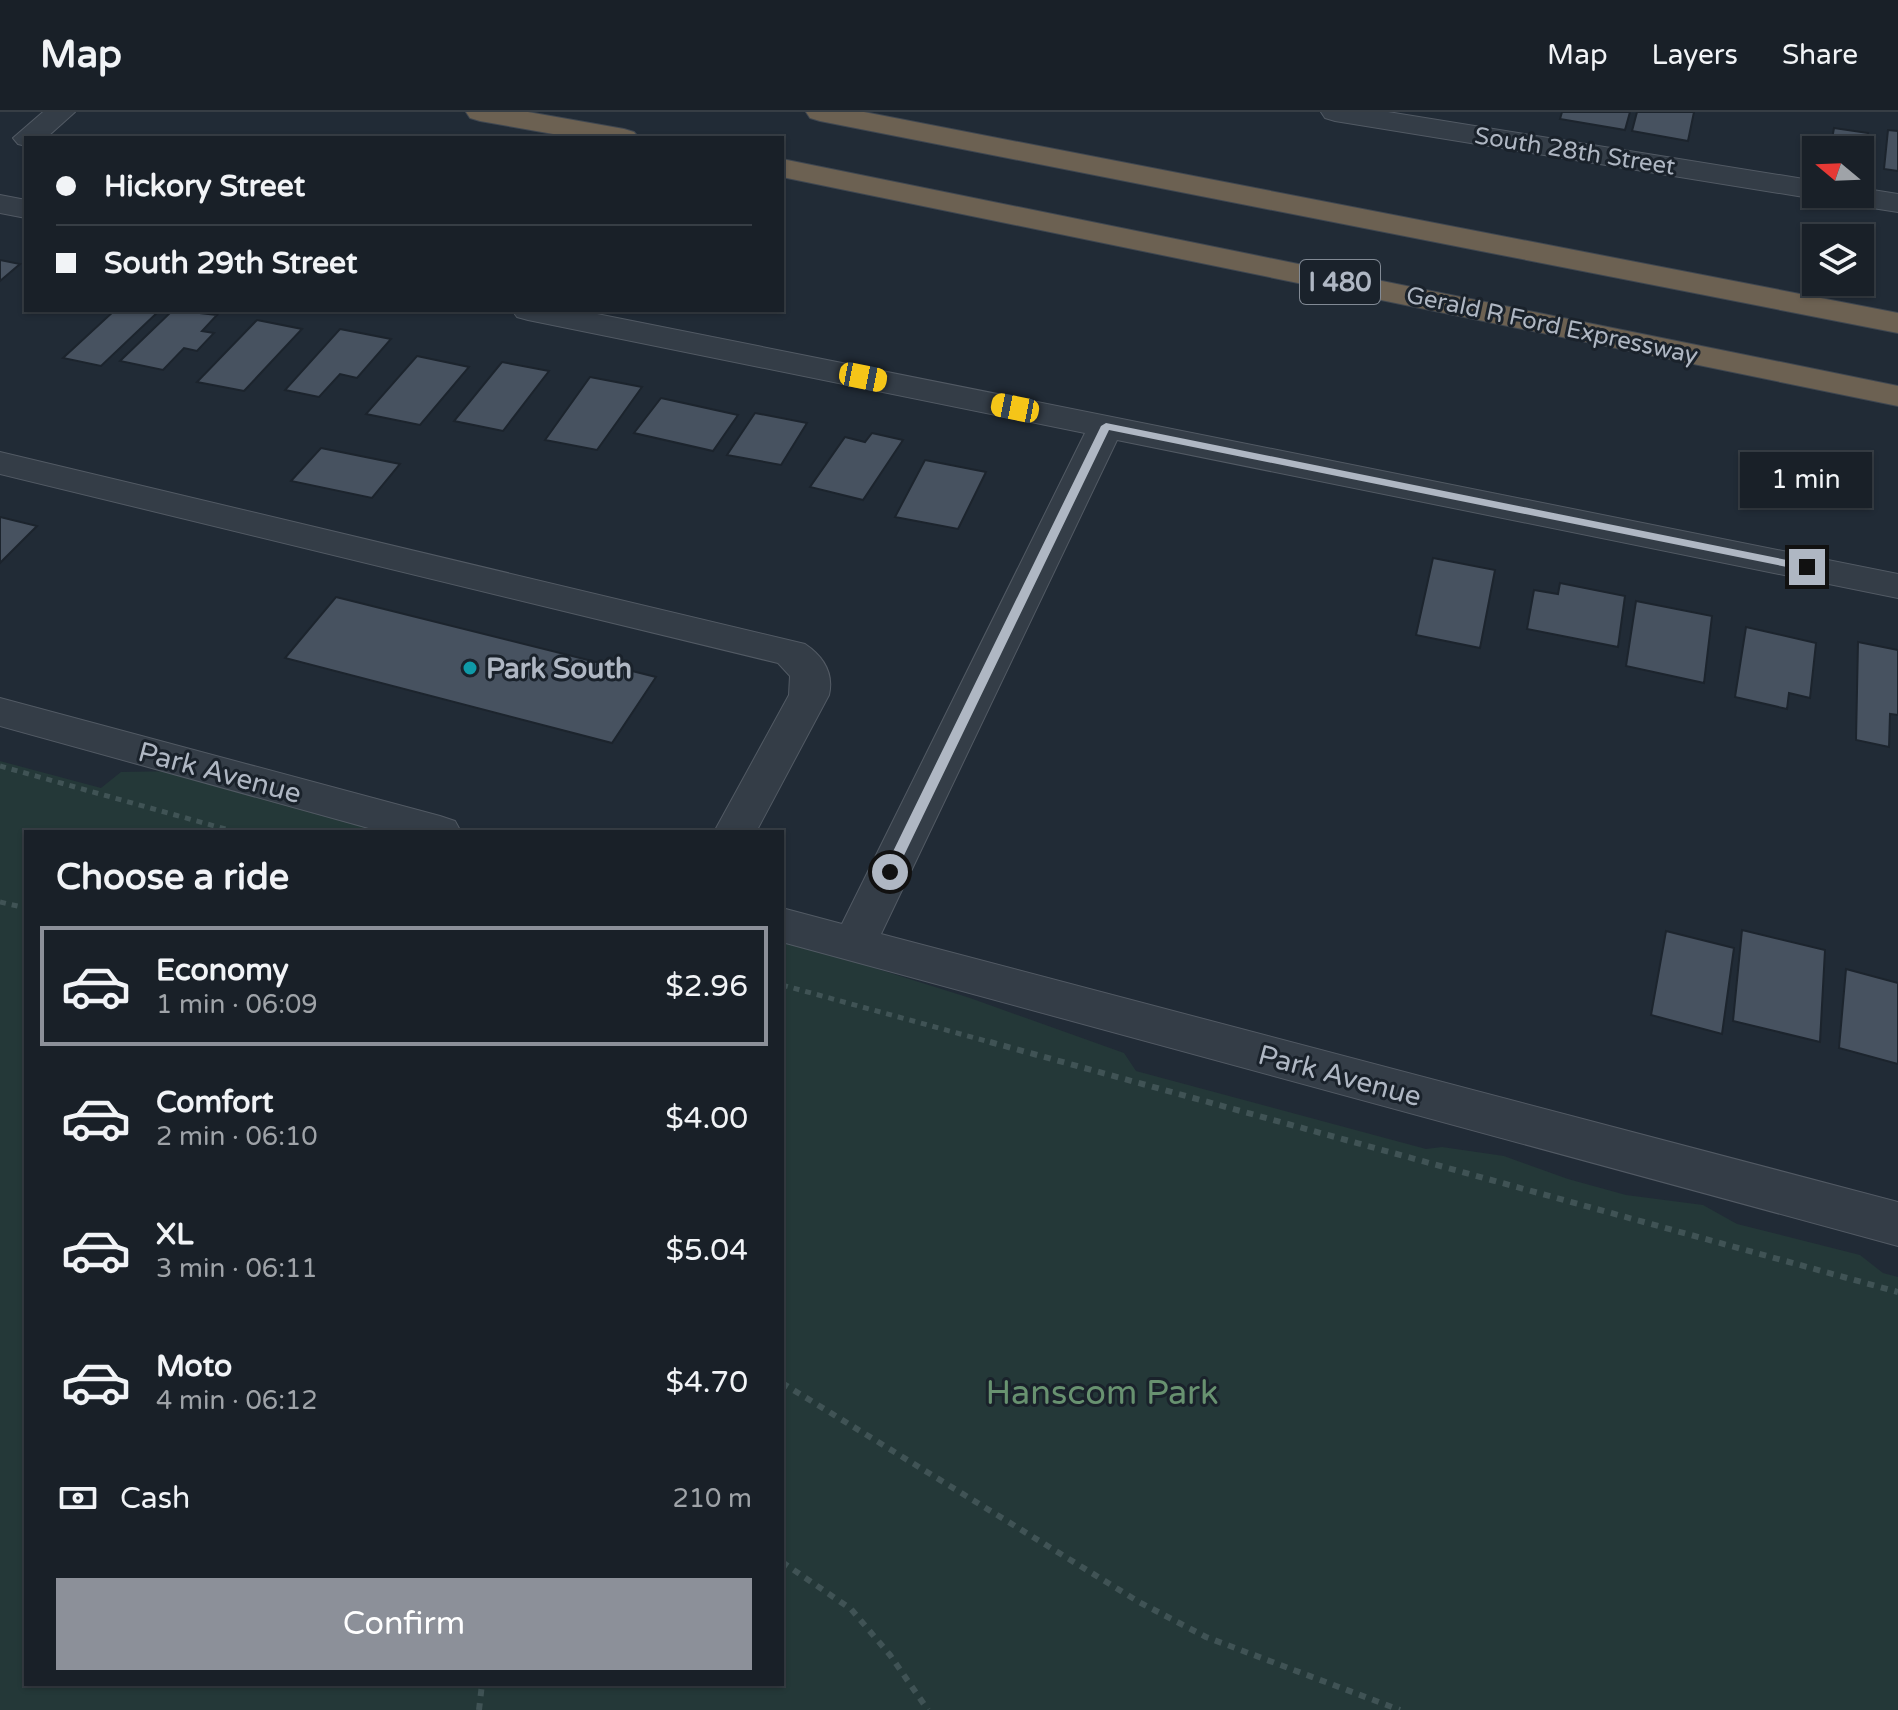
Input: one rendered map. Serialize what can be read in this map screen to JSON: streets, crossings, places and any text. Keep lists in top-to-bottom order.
{
  "streets": {
    "highway": ["I 480", "Gerald R Ford Expressway"],
    "street": ["South 28th Street", "Park Avenue"]
  },
  "parks": ["Hanscom Park"],
  "places": ["Park South"],
  "north": "left",
  "page": {
    "header": "Map",
    "nav": ["Map", "Layers", "Share"],
    "banner": ["Hickory Street", "South 29th Street"],
    "bubble": "1 min",
    "heading": "Choose a ride",
    "list": [
      {
        "name": "Economy",
        "note": "1 min · 06:09",
        "value": "$2.96"
      },
      {
        "name": "Comfort",
        "note": "2 min · 06:10",
        "value": "$4.00"
      },
      {
        "name": "XL",
        "note": "3 min · 06:11",
        "value": "$5.04"
      },
      {
        "name": "Moto",
        "note": "4 min · 06:12",
        "value": "$4.70"
      }
    ],
    "pay": ["Cash", "210 m"],
    "buttons": "Confirm"
  }
}
